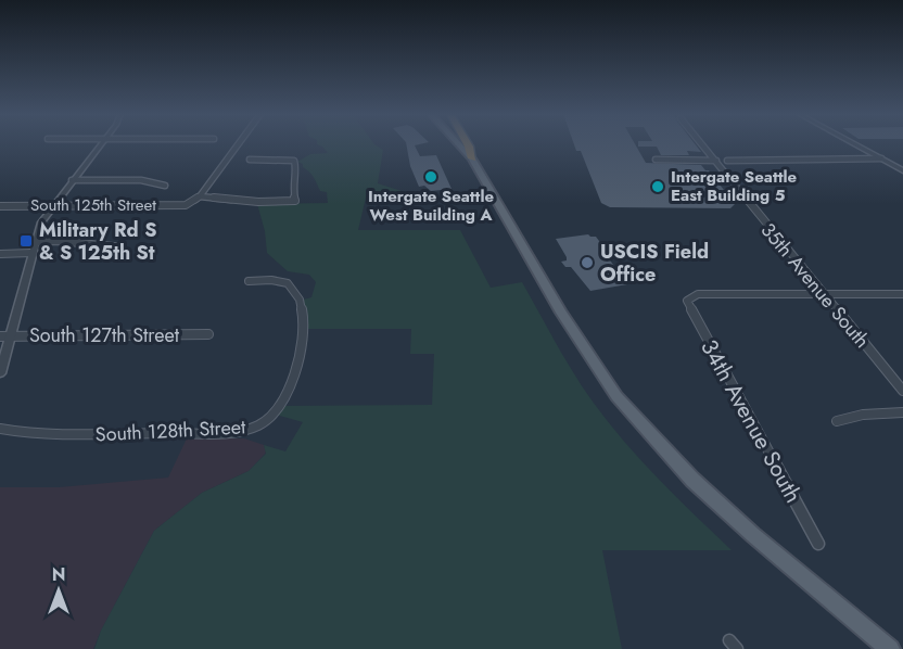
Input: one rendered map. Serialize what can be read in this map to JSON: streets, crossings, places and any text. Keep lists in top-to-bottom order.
{
  "streets": {
    "street": [
      "South 125th Street",
      "35th Avenue South",
      "South 127th Street",
      "34th Avenue South",
      "South 128th Street"
    ]
  },
  "crossings": [
    ["35th Avenue South", "34th Avenue South"]
  ],
  "places": {
    "other": ["Intergate Seattle West Building A", "Intergate Seattle East Building 5", "USCIS Field Office"],
    "transit": ["Military Rd S & S 125th St"]
  },
  "north": "top"
}
